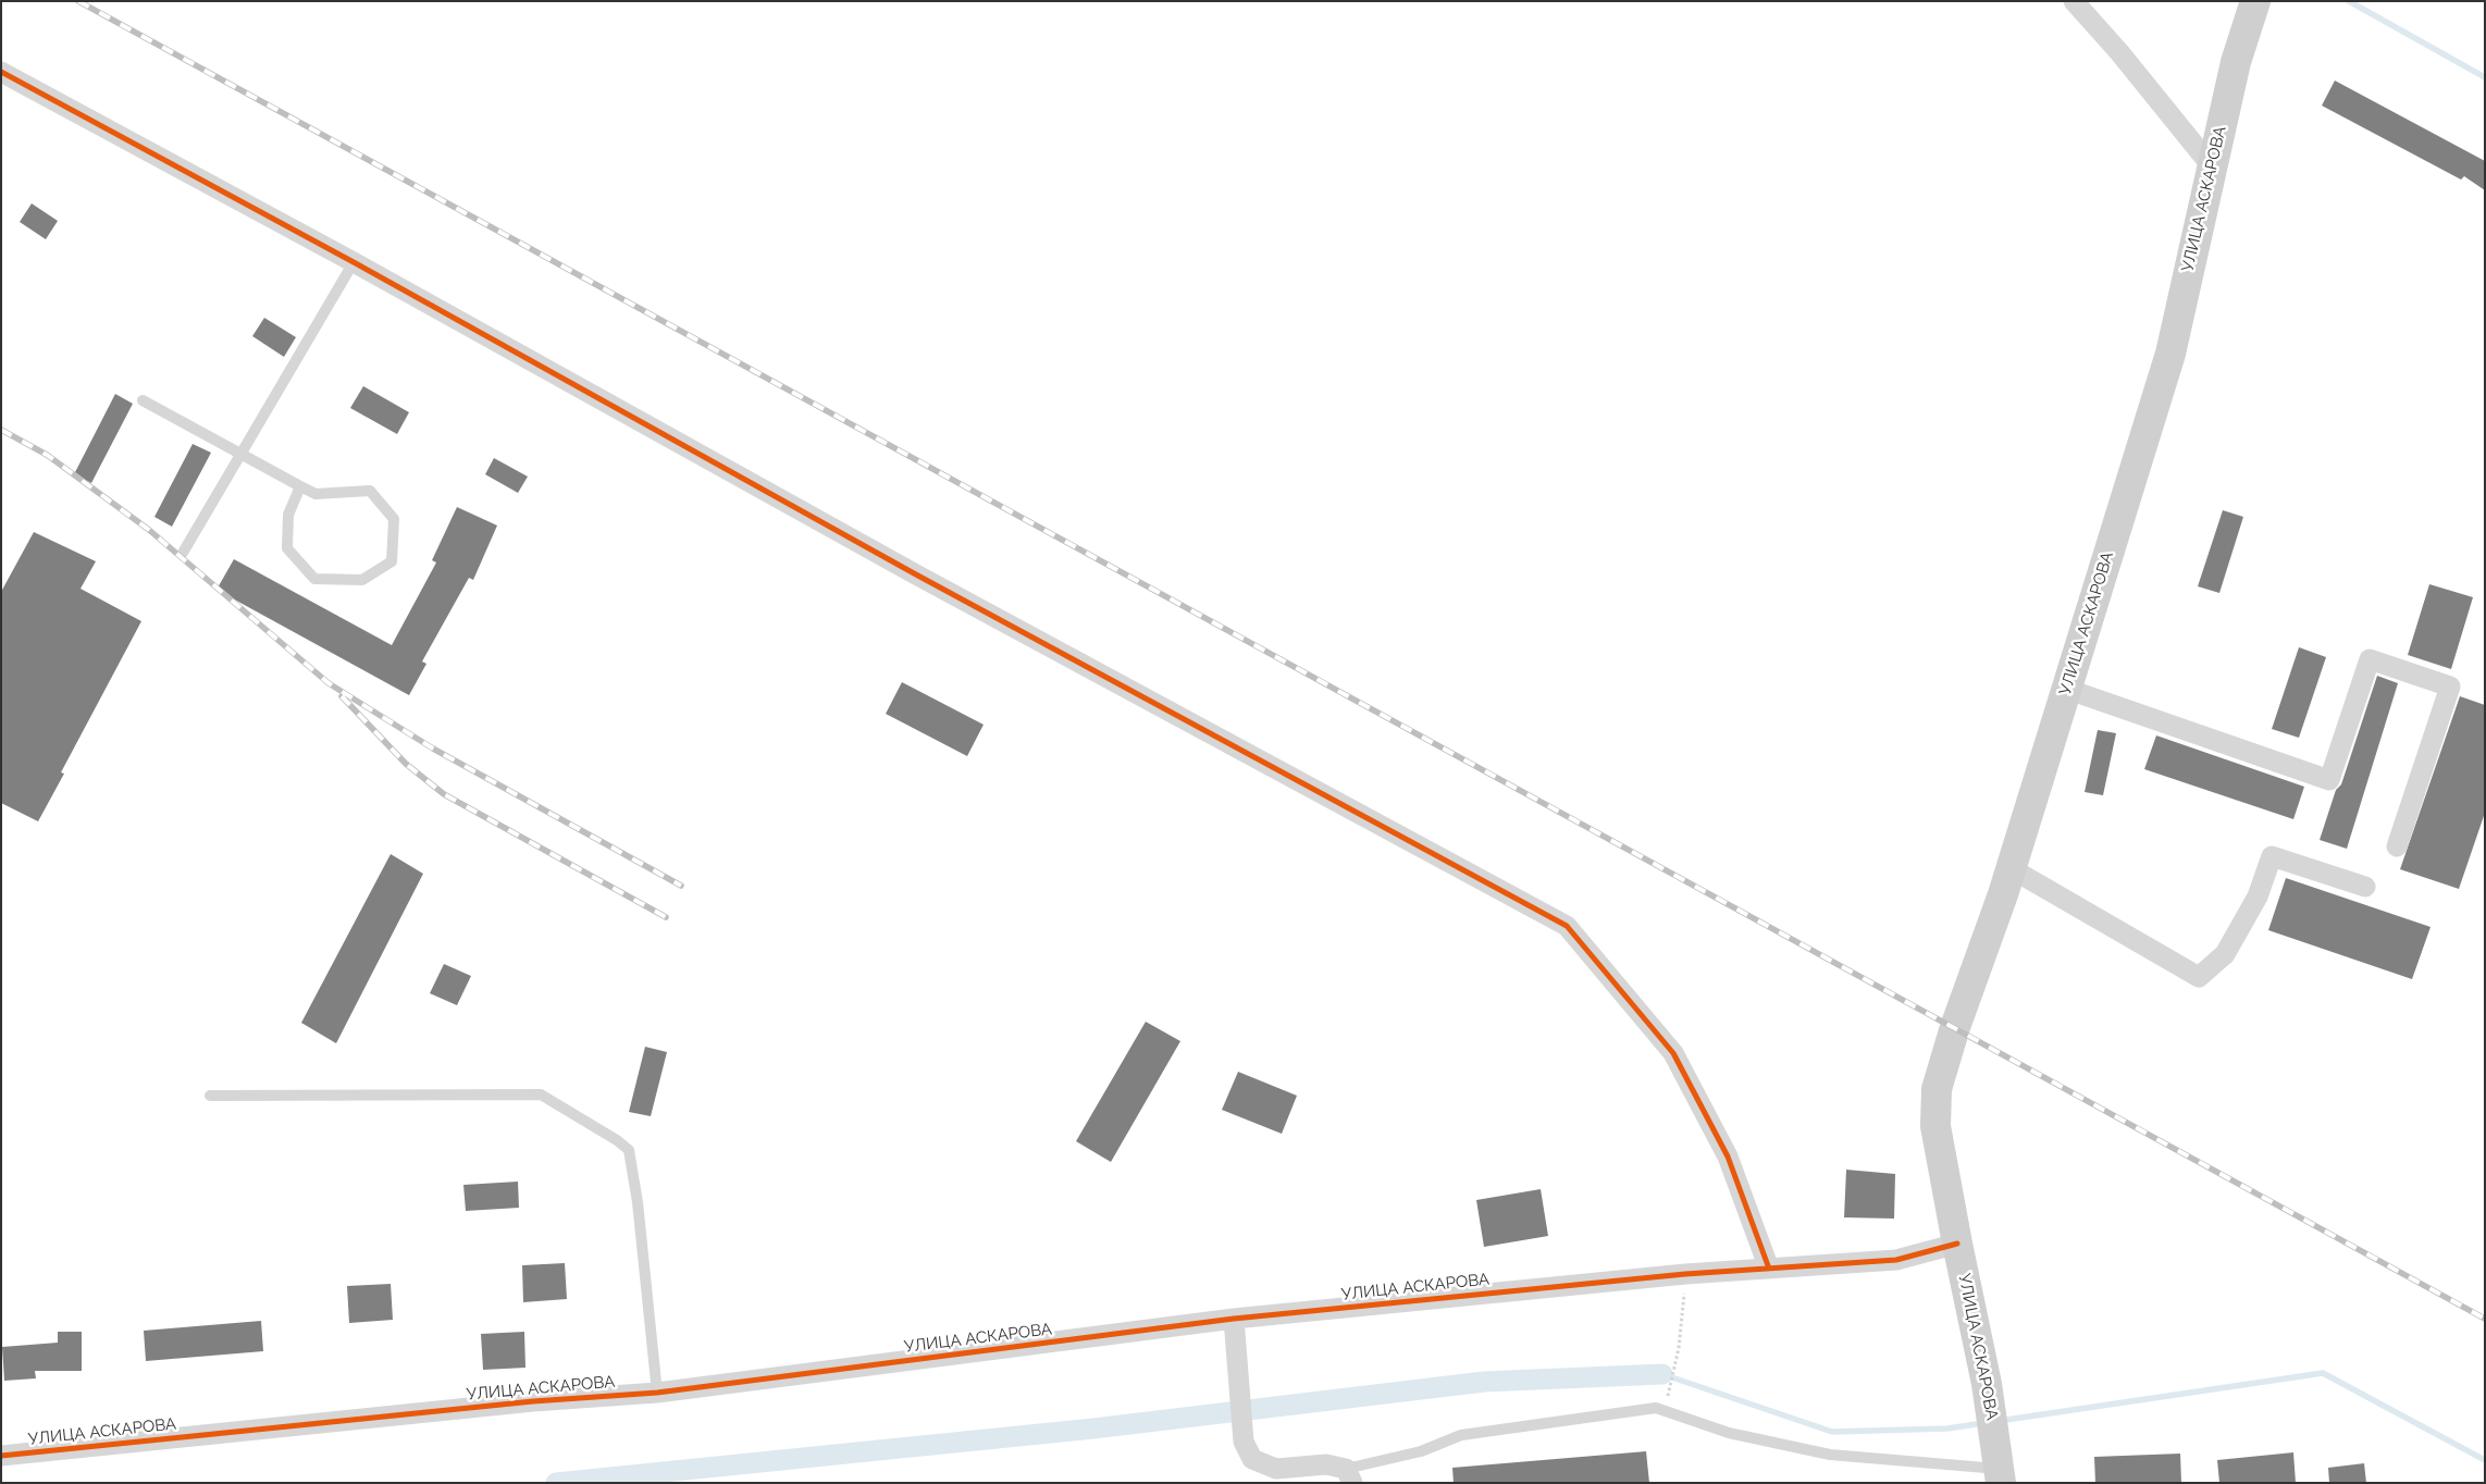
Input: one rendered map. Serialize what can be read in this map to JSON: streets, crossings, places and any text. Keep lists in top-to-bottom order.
{
  "streets": {
    "main road": ["УЛИЦА АСКАРОВА"]
  }
}
